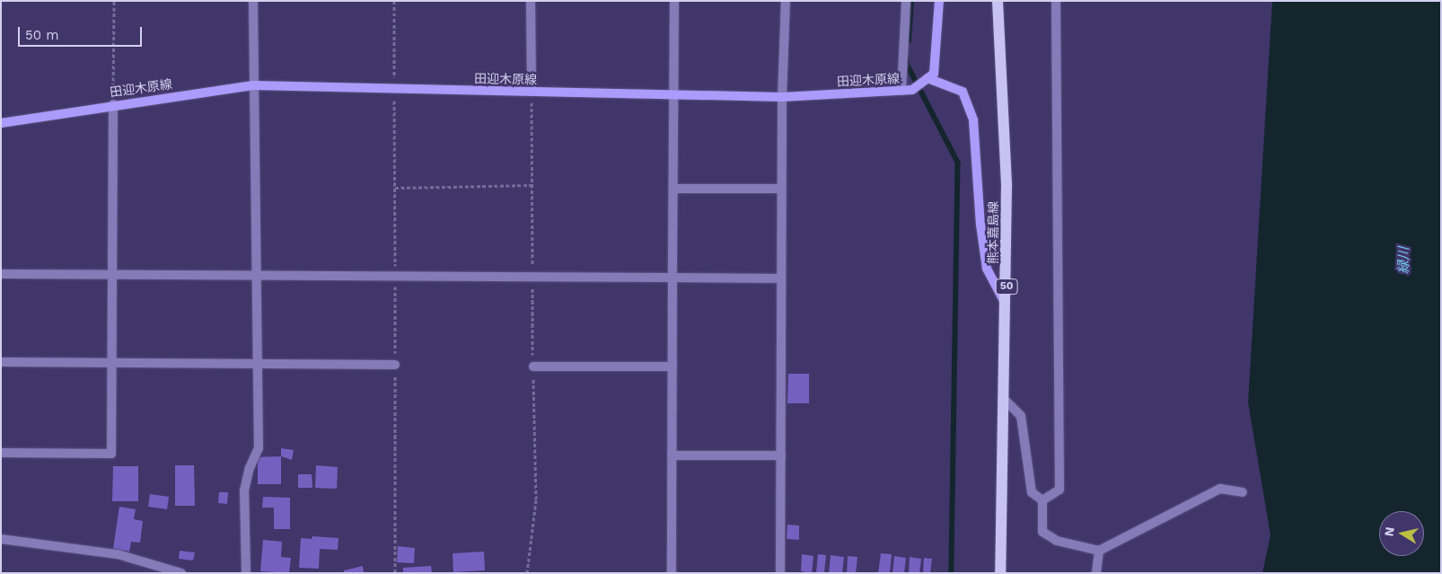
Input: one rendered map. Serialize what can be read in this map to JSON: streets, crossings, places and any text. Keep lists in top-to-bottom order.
{
  "streets": {
    "main road": ["田迎木原線", "熊本嘉島線", "50"]
  },
  "water": ["緑川"],
  "scale_bar": "50 m",
  "north": "left"
}
